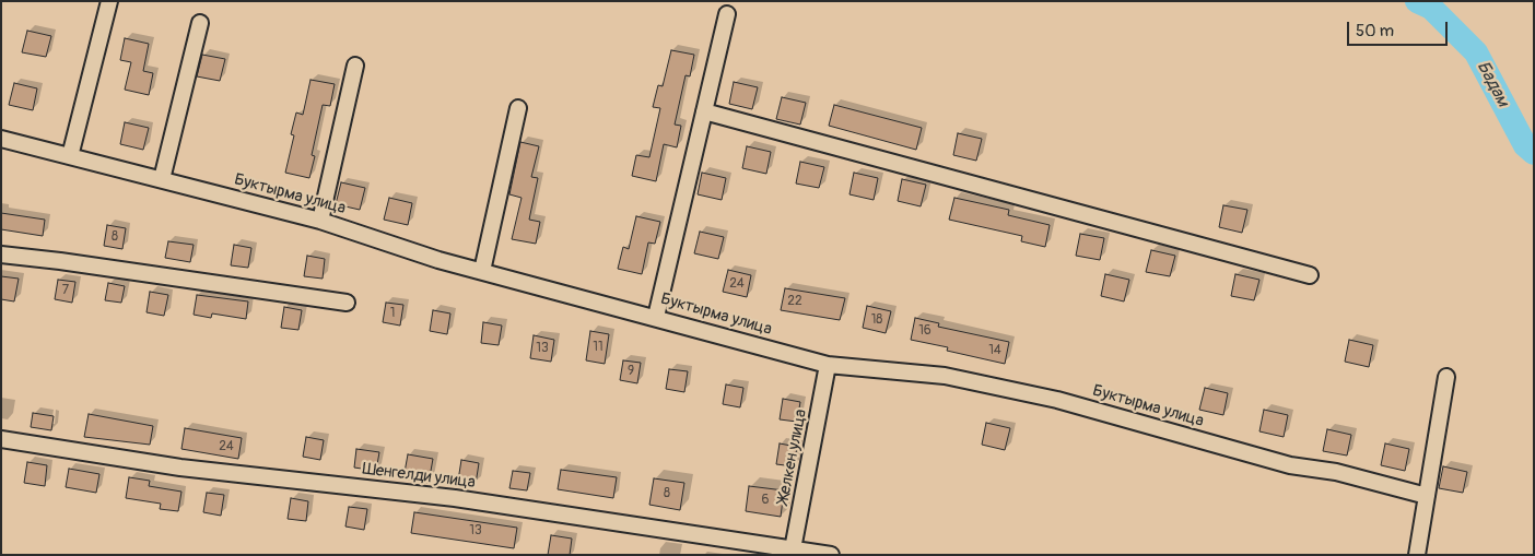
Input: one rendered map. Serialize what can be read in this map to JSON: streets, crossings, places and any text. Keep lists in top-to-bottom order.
{
  "streets": {
    "street": ["Буктырма улица", "Желкен улица", "Шенгелди улица"]
  },
  "crossings": [
    ["Буктырма улица", "Желкен улица"],
    ["Желкен улица", "Шенгелди улица"]
  ],
  "water": ["Бадам"],
  "house_numbers": [
    "8",
    "24",
    "7",
    "22",
    "1",
    "18",
    "16",
    "11",
    "13",
    "14",
    "9",
    "24",
    "8",
    "6",
    "13"
  ],
  "scale_bar": "50 m"
}
